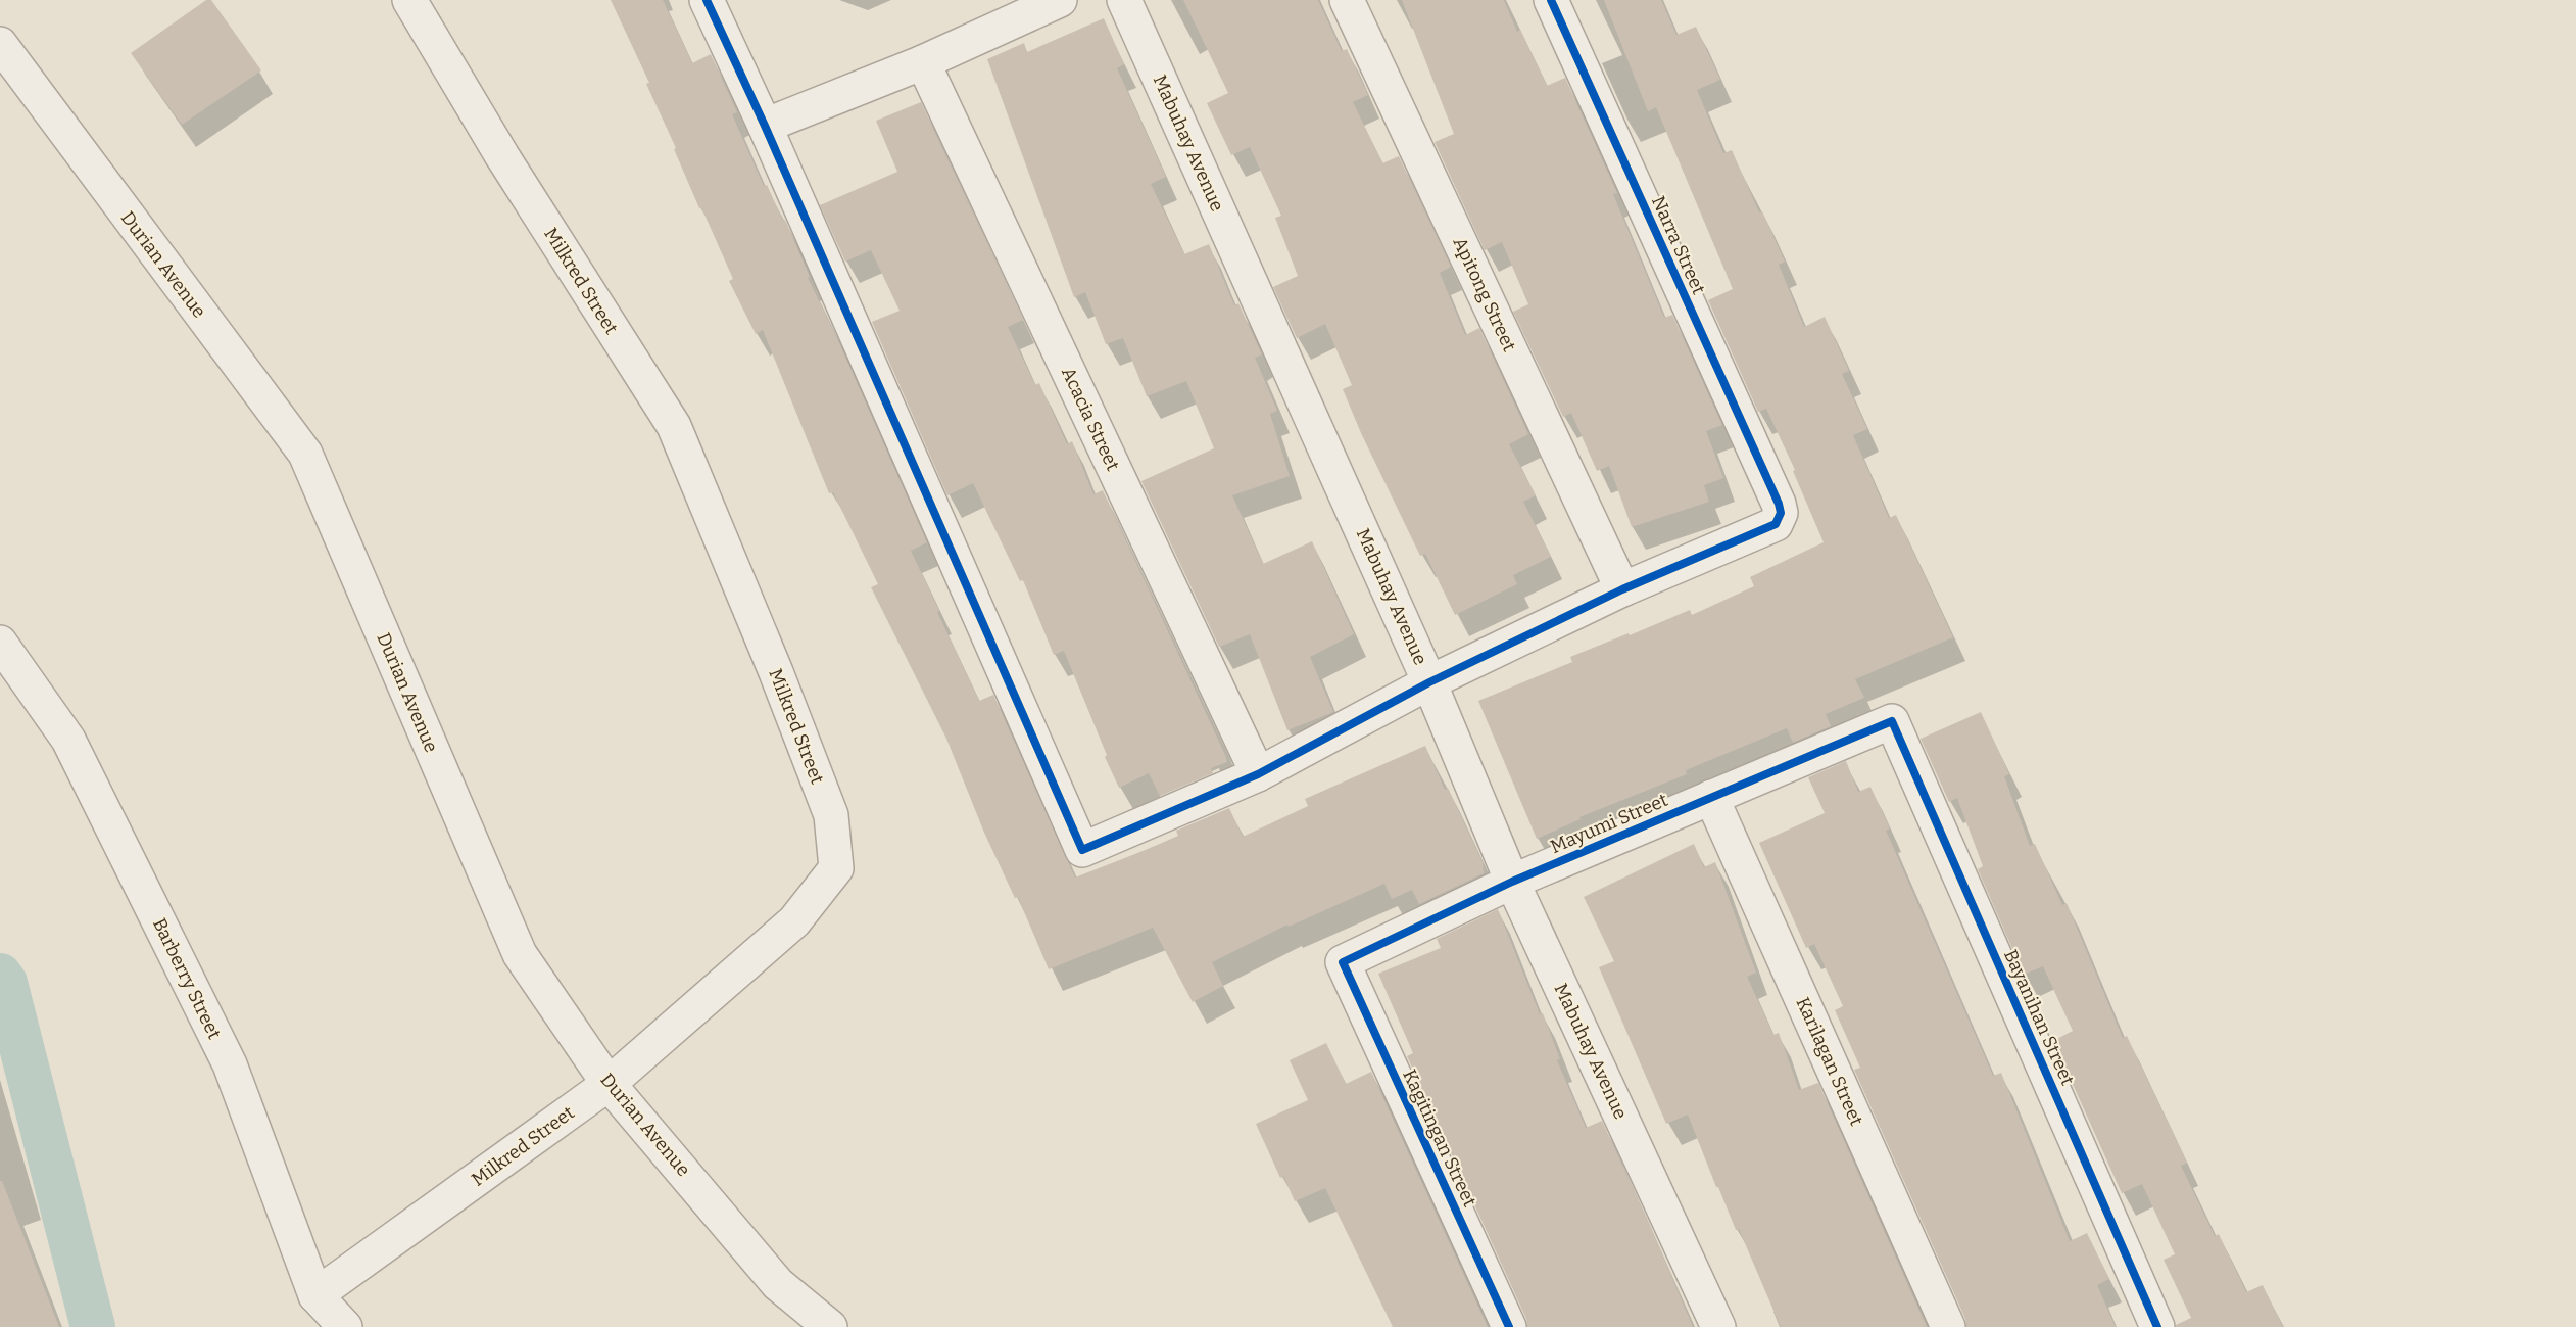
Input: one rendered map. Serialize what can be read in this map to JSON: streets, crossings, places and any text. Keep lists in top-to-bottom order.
{
  "streets": {
    "street": [
      "Mabuhay Avenue",
      "Narra Street",
      "Durian Avenue",
      "Milkred Street",
      "Apitong Street",
      "Acacia Street",
      "Mayumi Street",
      "Barberry Street",
      "Bayanihan Street",
      "Karilagan Street",
      "Kagitingan Street"
    ]
  },
  "crossings": [
    ["Mabuhay Avenue", "Mayumi Street"],
    ["Narra Street", "Apitong Street"],
    ["Durian Avenue", "Milkred Street"],
    ["Milkred Street", "Barberry Street"],
    ["Mayumi Street", "Bayanihan Street"],
    ["Mayumi Street", "Karilagan Street"],
    ["Mayumi Street", "Kagitingan Street"]
  ]
}
